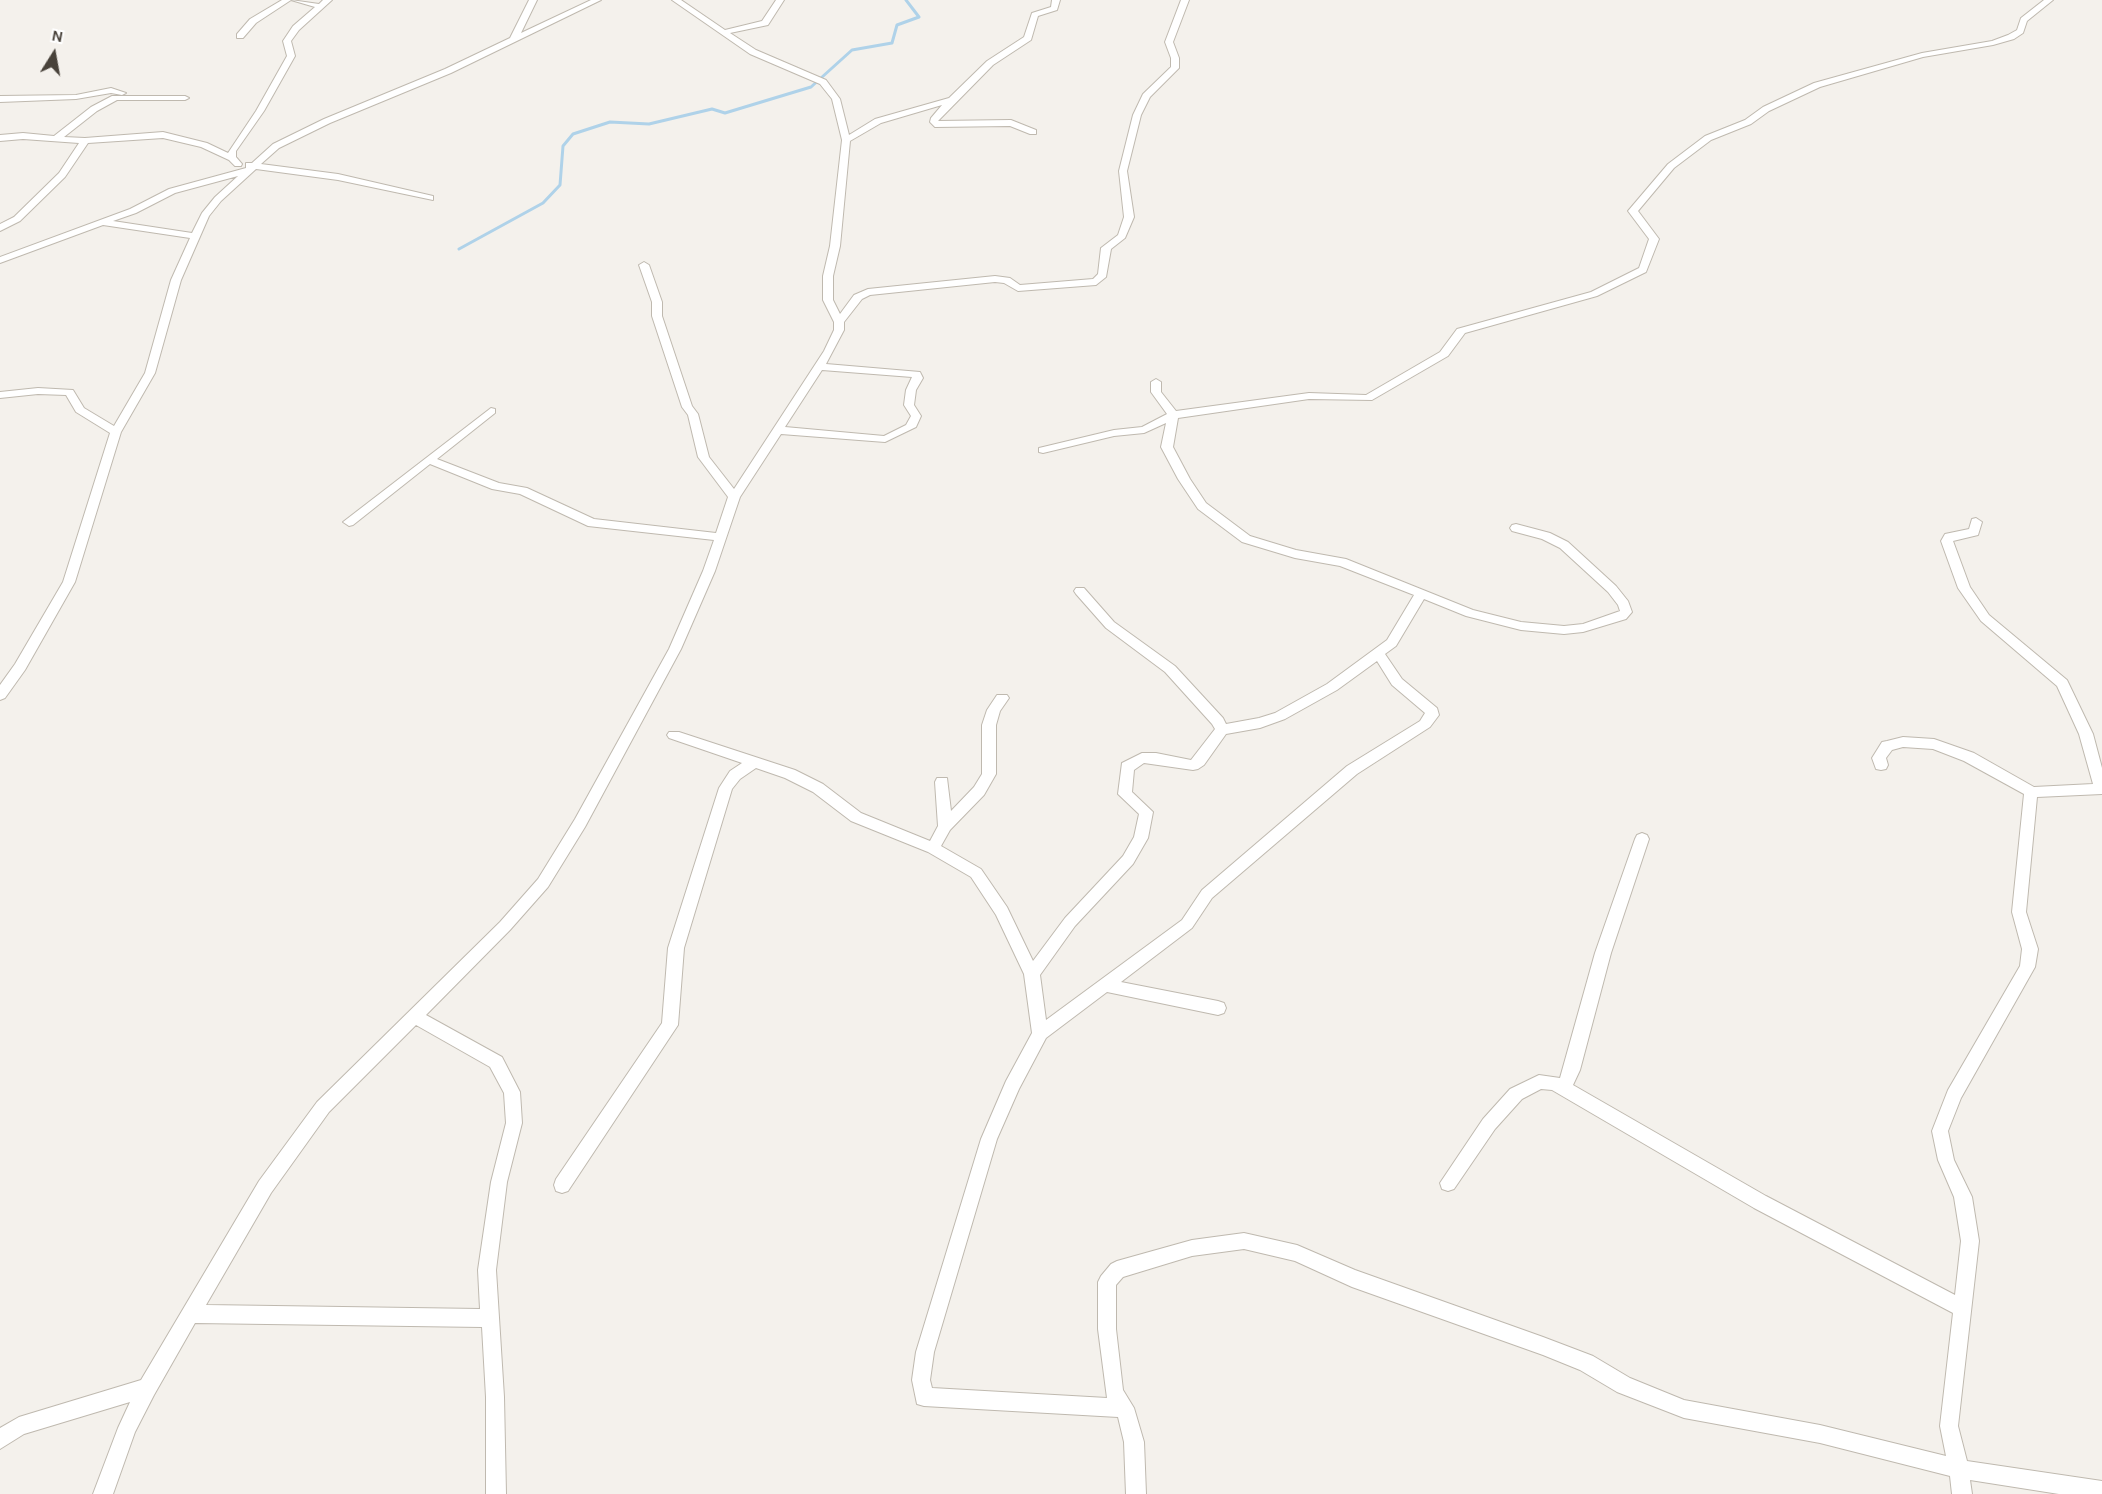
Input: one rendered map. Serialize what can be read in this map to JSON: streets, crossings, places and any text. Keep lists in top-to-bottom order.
{
  "north": "top"
}
